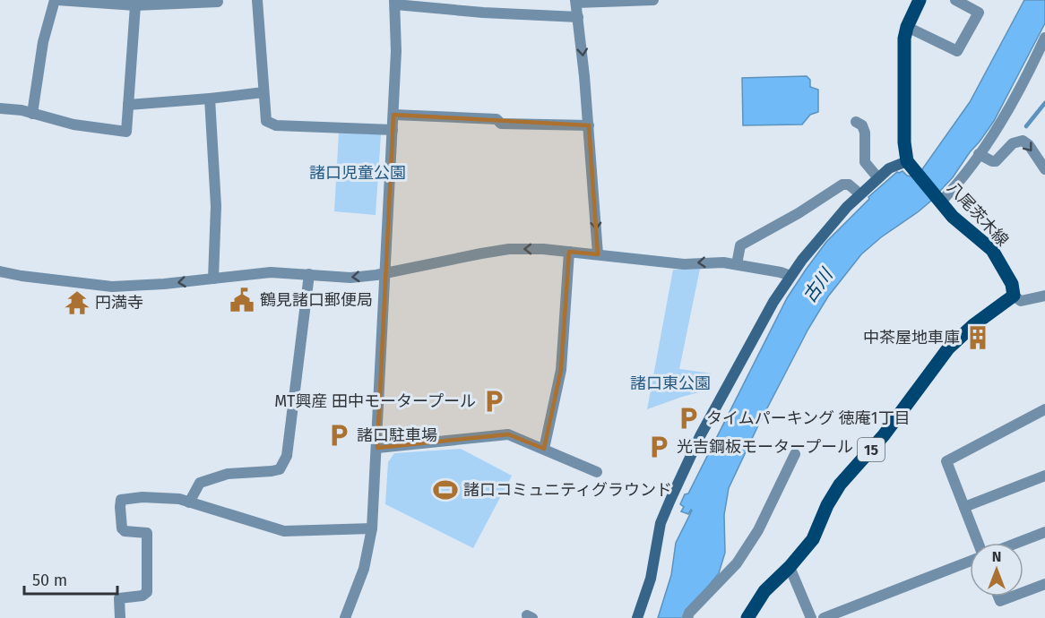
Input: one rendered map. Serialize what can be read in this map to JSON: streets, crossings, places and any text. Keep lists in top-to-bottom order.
{
  "streets": {
    "main road": ["八尾茨木線", "15"]
  },
  "crossings": [
    ["八尾茨木線", "15"]
  ],
  "water": ["古川"],
  "parks": ["諸口児童公園", "諸口東公園"],
  "places": {
    "public building": ["鶴見諸口郵便局"],
    "temple": ["円満寺"],
    "building": ["中茶屋地車庫"],
    "parking": [
      "MT興産 田中モータープール",
      "タイムパーキング 徳庵1丁目",
      "諸口駐車場",
      "光吉鋼板モータープール"
    ],
    "sports": ["諸口コミュニティグラウンド"]
  },
  "scale_bar": "50 m",
  "north": "top"
}
